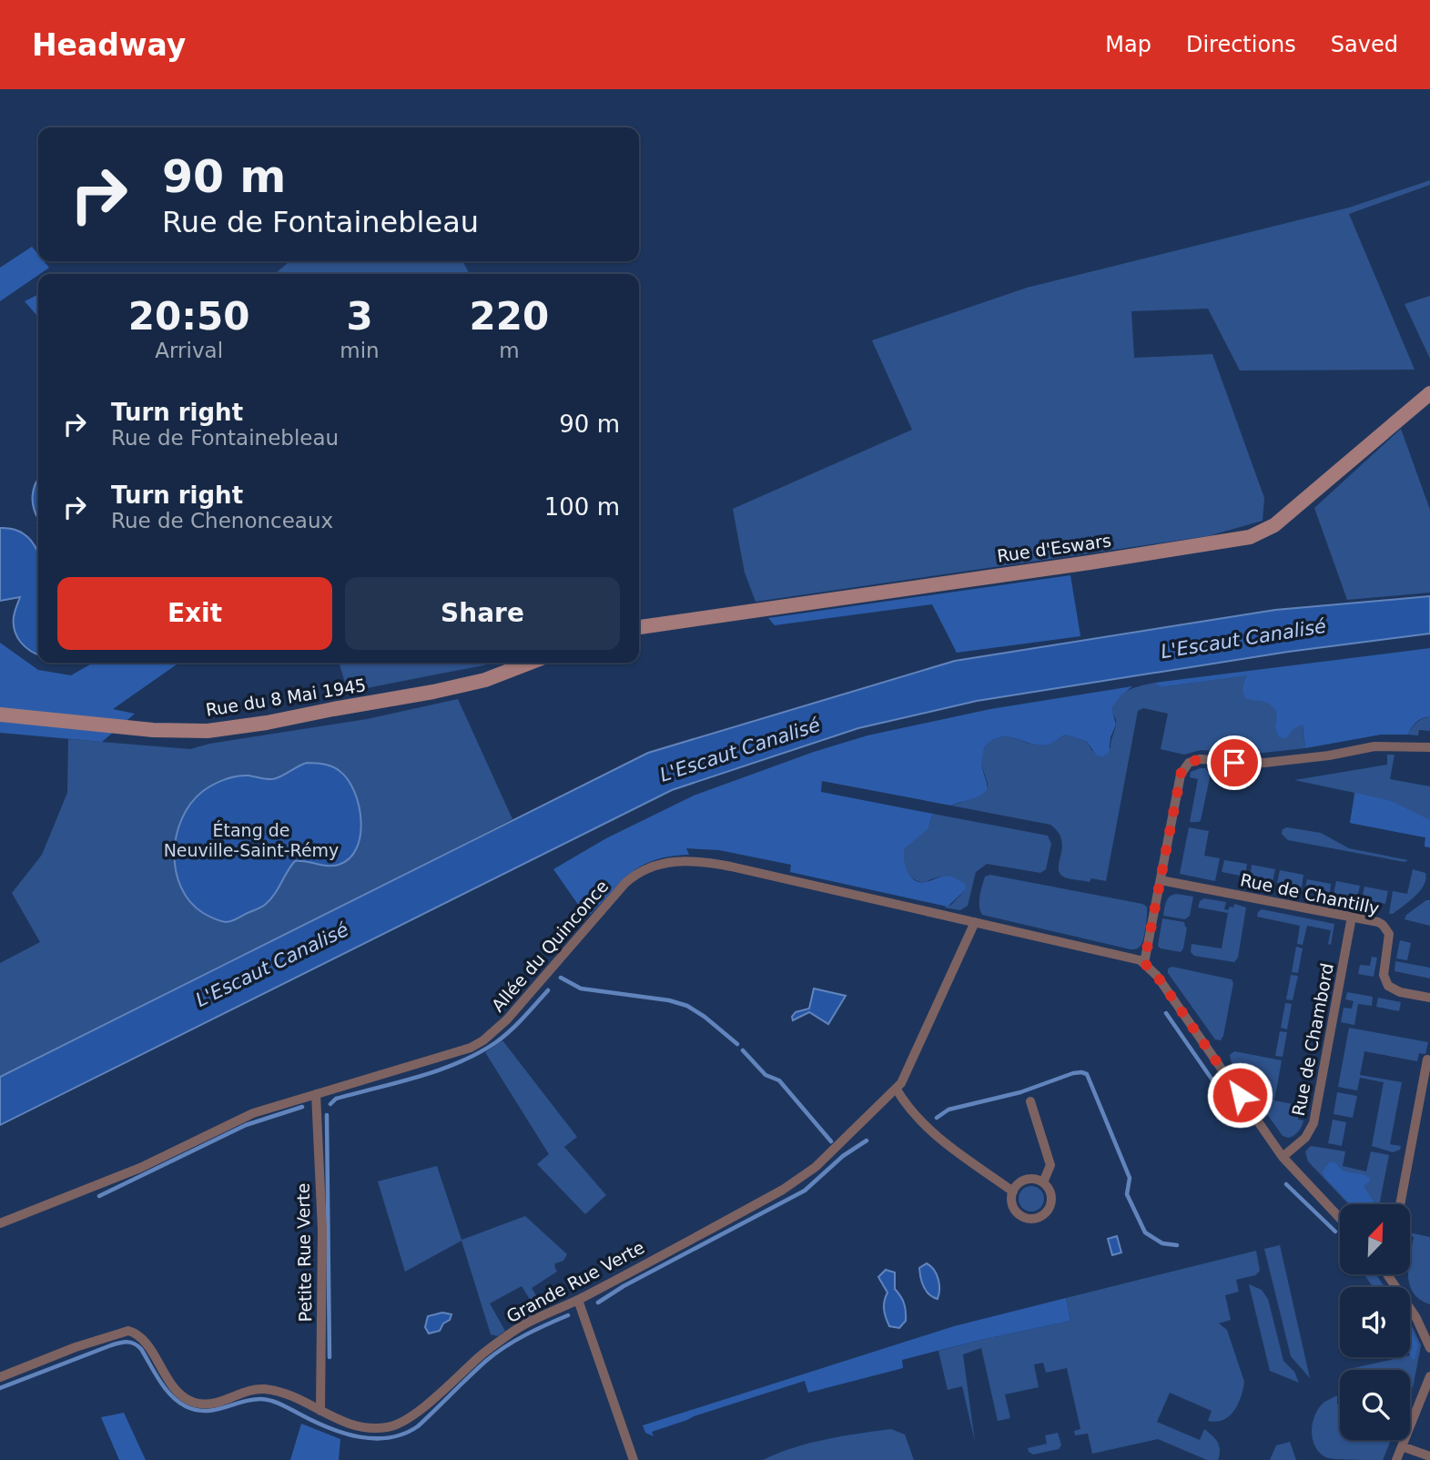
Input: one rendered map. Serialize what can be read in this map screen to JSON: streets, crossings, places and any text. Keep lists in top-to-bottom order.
{
  "streets": {
    "street": [
      "Rue d'Eswars",
      "Rue du 8 Mai 1945",
      "Rue de Chantilly",
      "Allée du Quinconce",
      "Rue de Chambord",
      "Petite Rue Verte",
      "Grande Rue Verte"
    ]
  },
  "crossings": [
    ["Rue de Chantilly", "Rue de Chambord"],
    ["Allée du Quinconce", "Petite Rue Verte"],
    ["Allée du Quinconce", "Grande Rue Verte"],
    ["Petite Rue Verte", "Grande Rue Verte"]
  ],
  "water": ["L'Escaut Canalisé"],
  "parks": ["Étang de Neuville-Saint-Rémy"],
  "north": "top right",
  "page": {
    "header": "Headway",
    "nav": ["Map", "Directions", "Saved"],
    "turn": ["90 m", "Rue de Fontainebleau"],
    "eta": [
      "20:50",
      "Arrival",
      "3",
      "min",
      "220",
      "m"
    ],
    "list": [
      {
        "name": "Turn right",
        "note": "Rue de Fontainebleau",
        "value": "90 m"
      },
      {
        "name": "Turn right",
        "note": "Rue de Chenonceaux",
        "value": "100 m"
      }
    ],
    "buttons": ["Exit", "Share"]
  }
}
